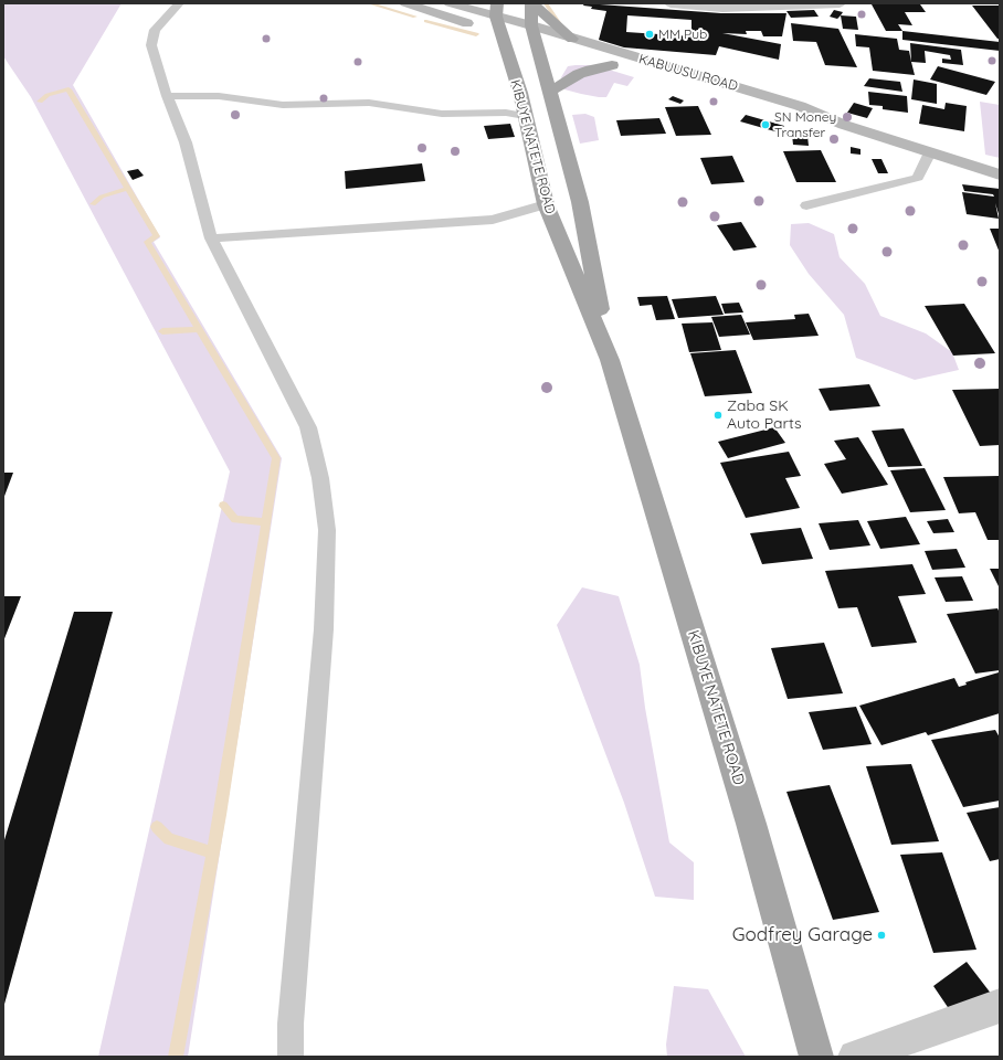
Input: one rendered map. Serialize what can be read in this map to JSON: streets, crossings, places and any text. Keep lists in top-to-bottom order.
{
  "streets": {
    "main road": ["KIBUYE NATETE ROAD"],
    "street": ["KABUUSU ROAD"]
  },
  "crossings": [
    ["KABUUSU ROAD", "KIBUYE NATETE ROAD"]
  ],
  "places": [
    "MM Pub",
    "SN Money Transfer",
    "Zaba SK Auto Parts",
    "Godfrey Garage"
  ]
}
